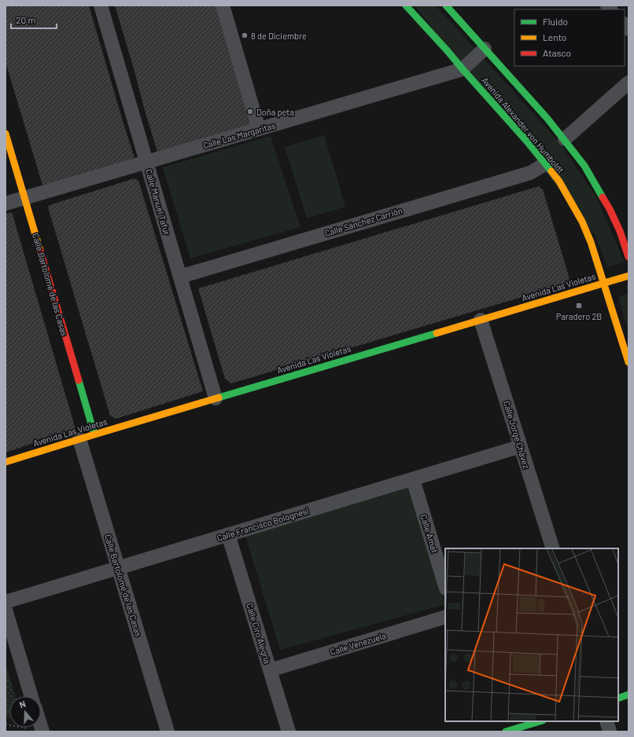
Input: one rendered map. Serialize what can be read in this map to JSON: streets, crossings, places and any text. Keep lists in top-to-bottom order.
{
  "streets": {
    "street": [
      "Avenida Alexander von Humboldt",
      "Calle Las Margaritas",
      "Calle Manuel Tafur",
      "Calle Sánchez Carrión",
      "Calle Bartolomé de las Casas",
      "Avenida Las Violetas",
      "Calle Jorge Chávez",
      "Calle Francisco Bolognesi",
      "Calle Amat",
      "Calle Ciro Alegría",
      "Calle Venezuela"
    ]
  },
  "crossings": [
    ["Avenida Alexander von Humboldt", "Calle Las Margaritas"],
    ["Avenida Alexander von Humboldt", "Calle Sánchez Carrión"],
    ["Avenida Alexander von Humboldt", "Avenida Las Violetas"],
    ["Calle Las Margaritas", "Calle Manuel Tafur"],
    ["Calle Las Margaritas", "Calle Bartolomé de las Casas"],
    ["Calle Manuel Tafur", "Calle Sánchez Carrión"],
    ["Calle Manuel Tafur", "Avenida Las Violetas"],
    ["Calle Bartolomé de las Casas", "Avenida Las Violetas"],
    ["Calle Bartolomé de las Casas", "Calle Francisco Bolognesi"],
    ["Avenida Las Violetas", "Calle Jorge Chávez"],
    ["Calle Jorge Chávez", "Calle Francisco Bolognesi"],
    ["Calle Francisco Bolognesi", "Calle Amat"],
    ["Calle Francisco Bolognesi", "Calle Ciro Alegría"],
    ["Calle Ciro Alegría", "Calle Venezuela"]
  ],
  "places": {
    "other": ["8 de Diciembre", "Doña peta"],
    "transit": ["Paradero 2B"]
  },
  "legend": ["Fluido", "Lento", "Atasco"],
  "scale_bar": "20 m",
  "north": "top"
}
